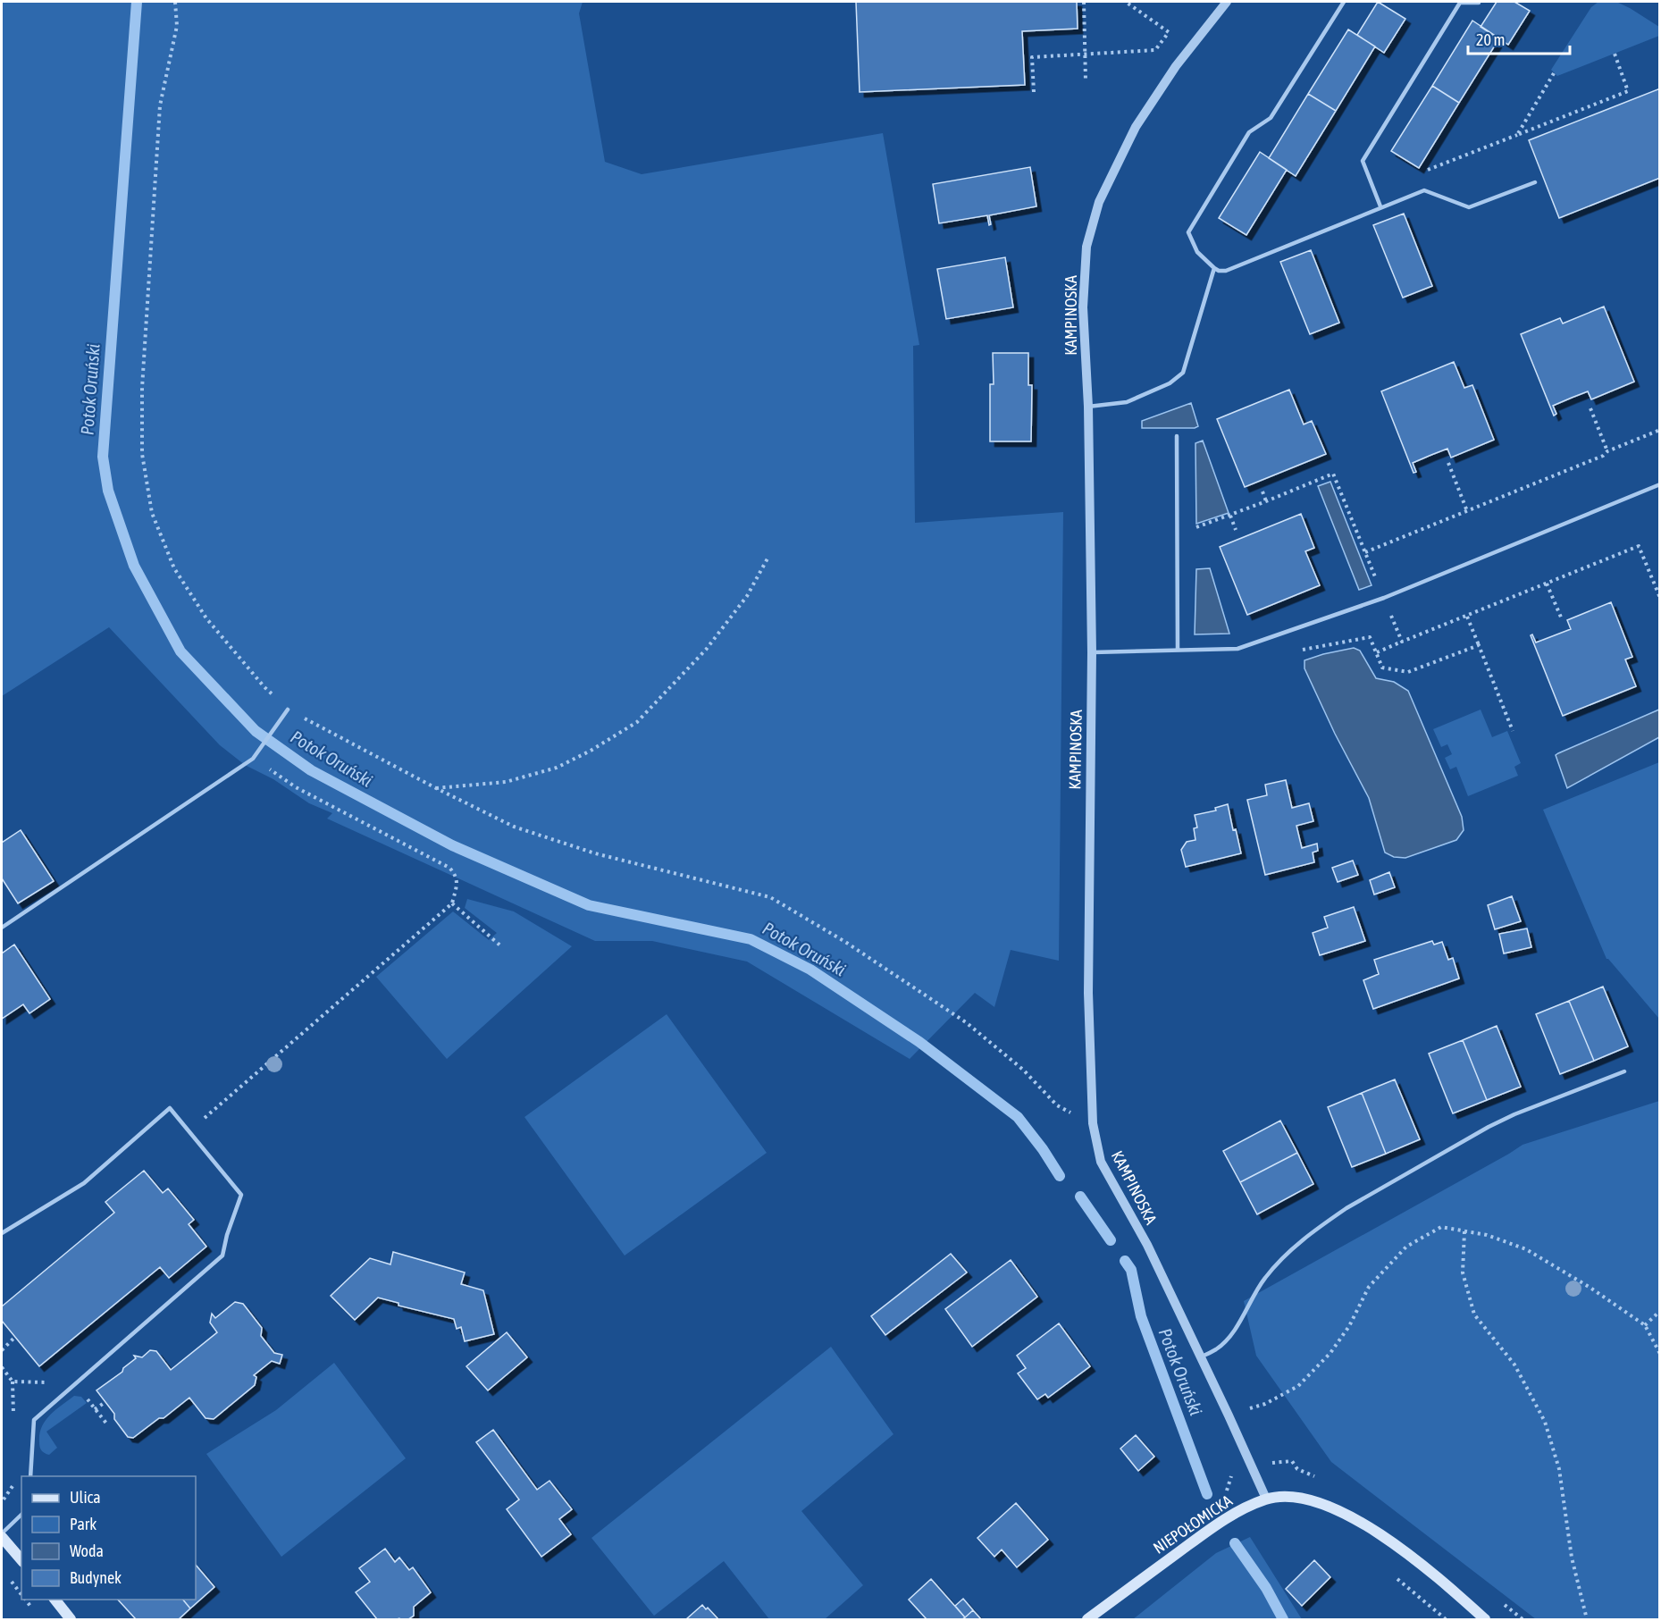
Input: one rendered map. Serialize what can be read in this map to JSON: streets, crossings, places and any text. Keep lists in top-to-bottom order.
{
  "streets": {
    "main road": ["NIEPOŁOMICKA"],
    "street": ["KAMPINOSKA"]
  },
  "crossings": [
    ["KAMPINOSKA", "NIEPOŁOMICKA"]
  ],
  "water": ["Potok Oruński"],
  "legend": [
    "Ulica",
    "Park",
    "Woda",
    "Budynek"
  ],
  "scale_bar": "20 m"
}
